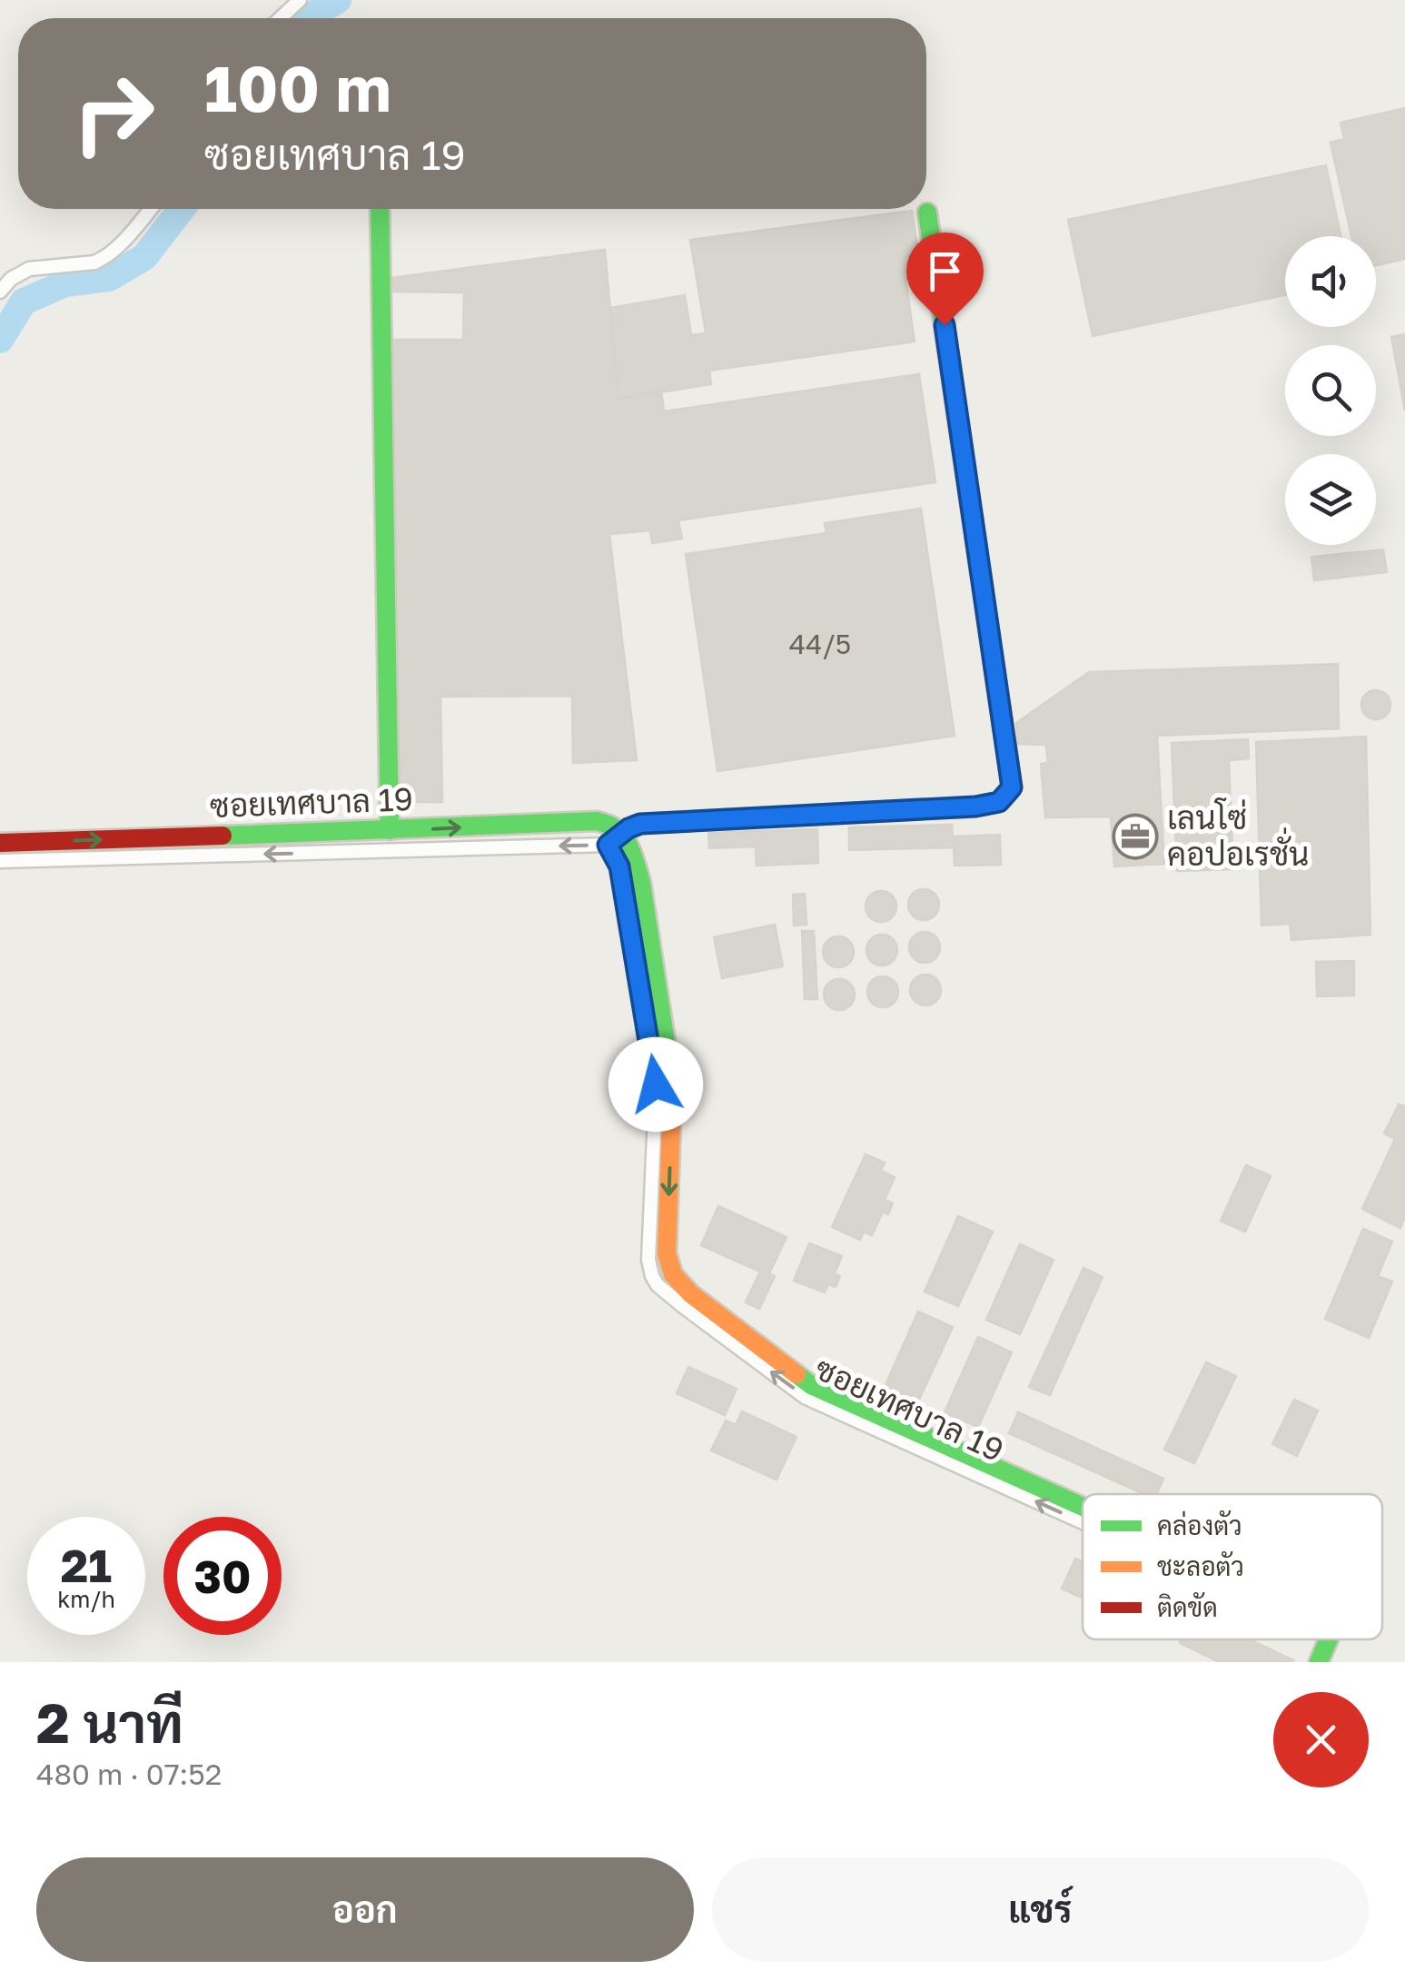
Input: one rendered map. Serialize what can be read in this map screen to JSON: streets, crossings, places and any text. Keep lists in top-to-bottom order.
{
  "streets": {
    "street": ["ซอยเทศบาล 19"]
  },
  "places": {
    "office": ["เลนโซ่ คอปอเรชั่น"]
  },
  "house_numbers": ["44/5"],
  "legend": ["คล่องตัว", "ชะลอตัว", "ติดขัด"],
  "page": {
    "turn": ["100 m", "ซอยเทศบาล 19"],
    "speed": "21 km/h",
    "limit": "30",
    "heading": ["2 นาที", "480 m · 07:52"],
    "buttons": ["ออก", "แชร์"]
  }
}
